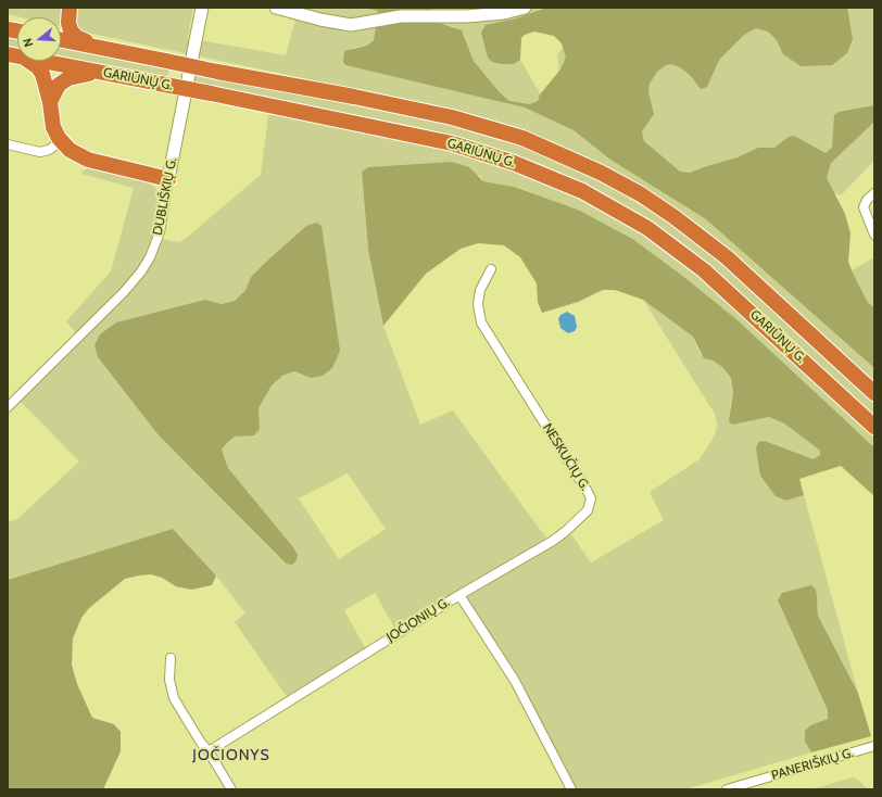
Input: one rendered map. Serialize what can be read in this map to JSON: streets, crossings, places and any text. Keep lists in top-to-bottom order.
{
  "streets": {
    "highway": ["GARIŪNŲ G."],
    "street": [
      "DUBLIŠKIŲ G.",
      "NESKUČIŲ G.",
      "JOČIONIŲ G.",
      "PANERIŠKIŲ G."
    ]
  },
  "crossings": [
    ["NESKUČIŲ G.", "JOČIONIŲ G."]
  ],
  "districts": ["JOČIONYS"],
  "north": "left"
}
